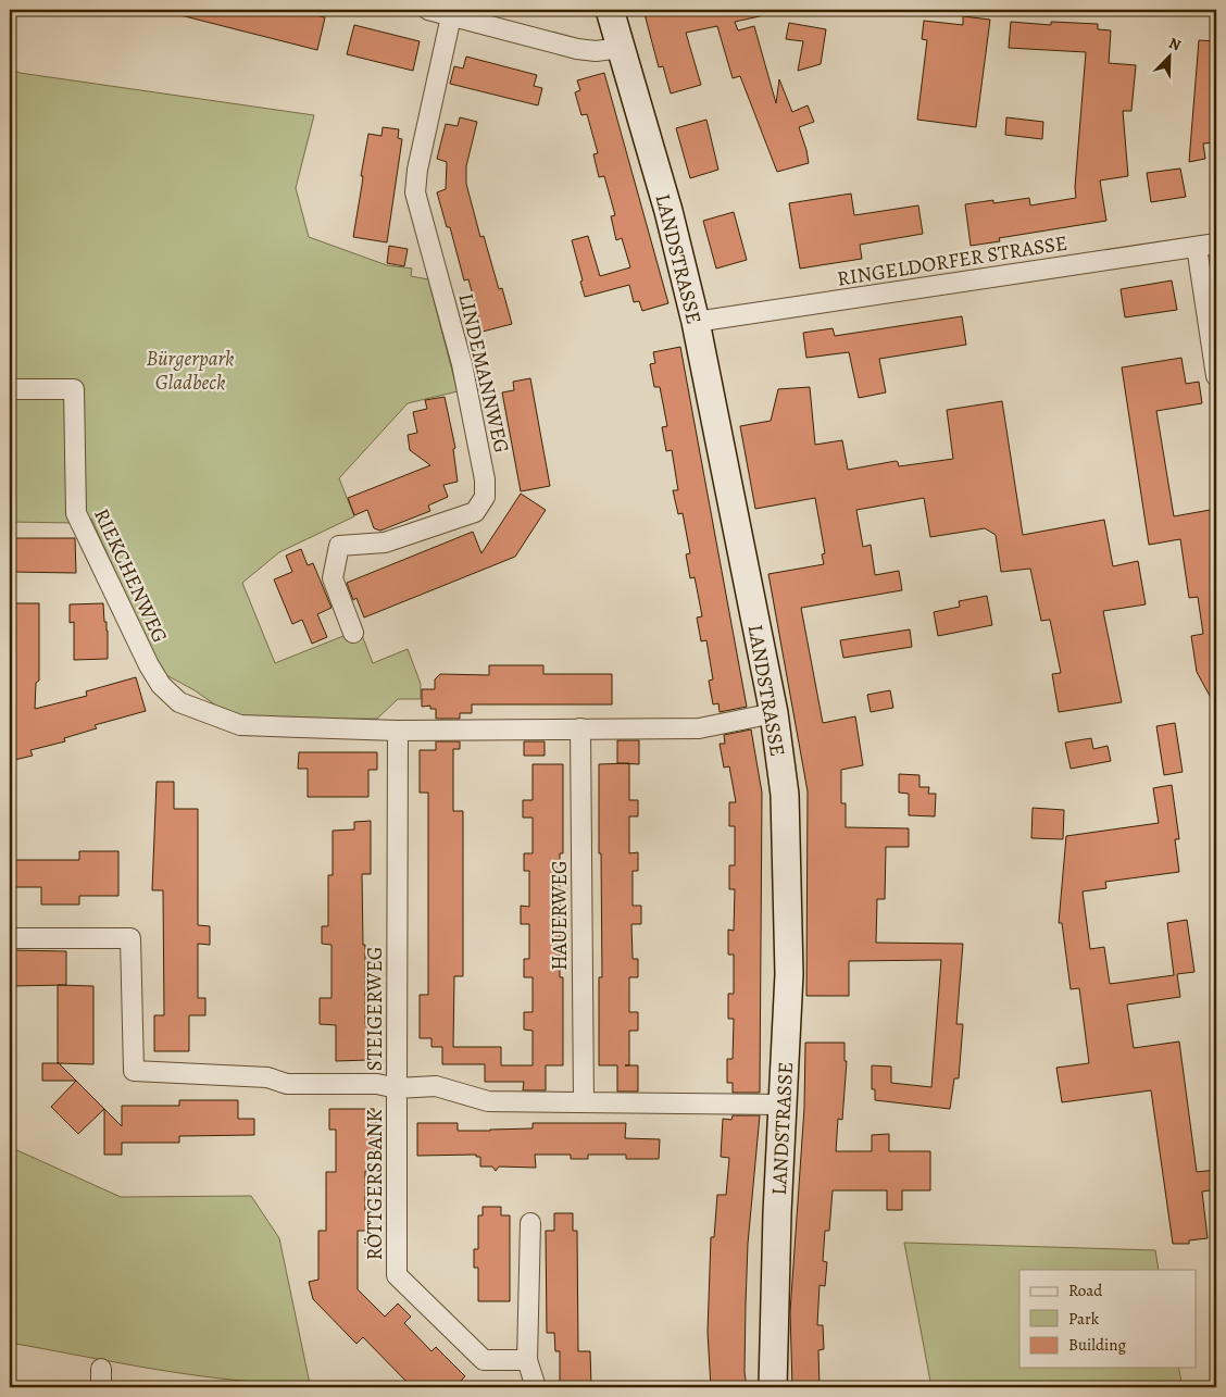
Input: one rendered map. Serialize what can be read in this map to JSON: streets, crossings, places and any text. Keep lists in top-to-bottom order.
{
  "streets": {
    "street": [
      "LANDSTRASSE",
      "RINGELDORFER STRASSE",
      "LINDEMANNWEG",
      "RIEKCHENWEG",
      "HAUERWEG",
      "STEIGERWEG",
      "RÖTTGERSBANK"
    ]
  },
  "crossings": [
    ["LANDSTRASSE", "RINGELDORFER STRASSE"],
    ["LANDSTRASSE", "RÖTTGERSBANK"],
    ["RIEKCHENWEG", "STEIGERWEG"],
    ["HAUERWEG", "RÖTTGERSBANK"],
    ["STEIGERWEG", "RÖTTGERSBANK"]
  ],
  "parks": ["Bürgerpark Gladbeck"],
  "legend": ["Road", "Park", "Building"],
  "north": "top right"
}
